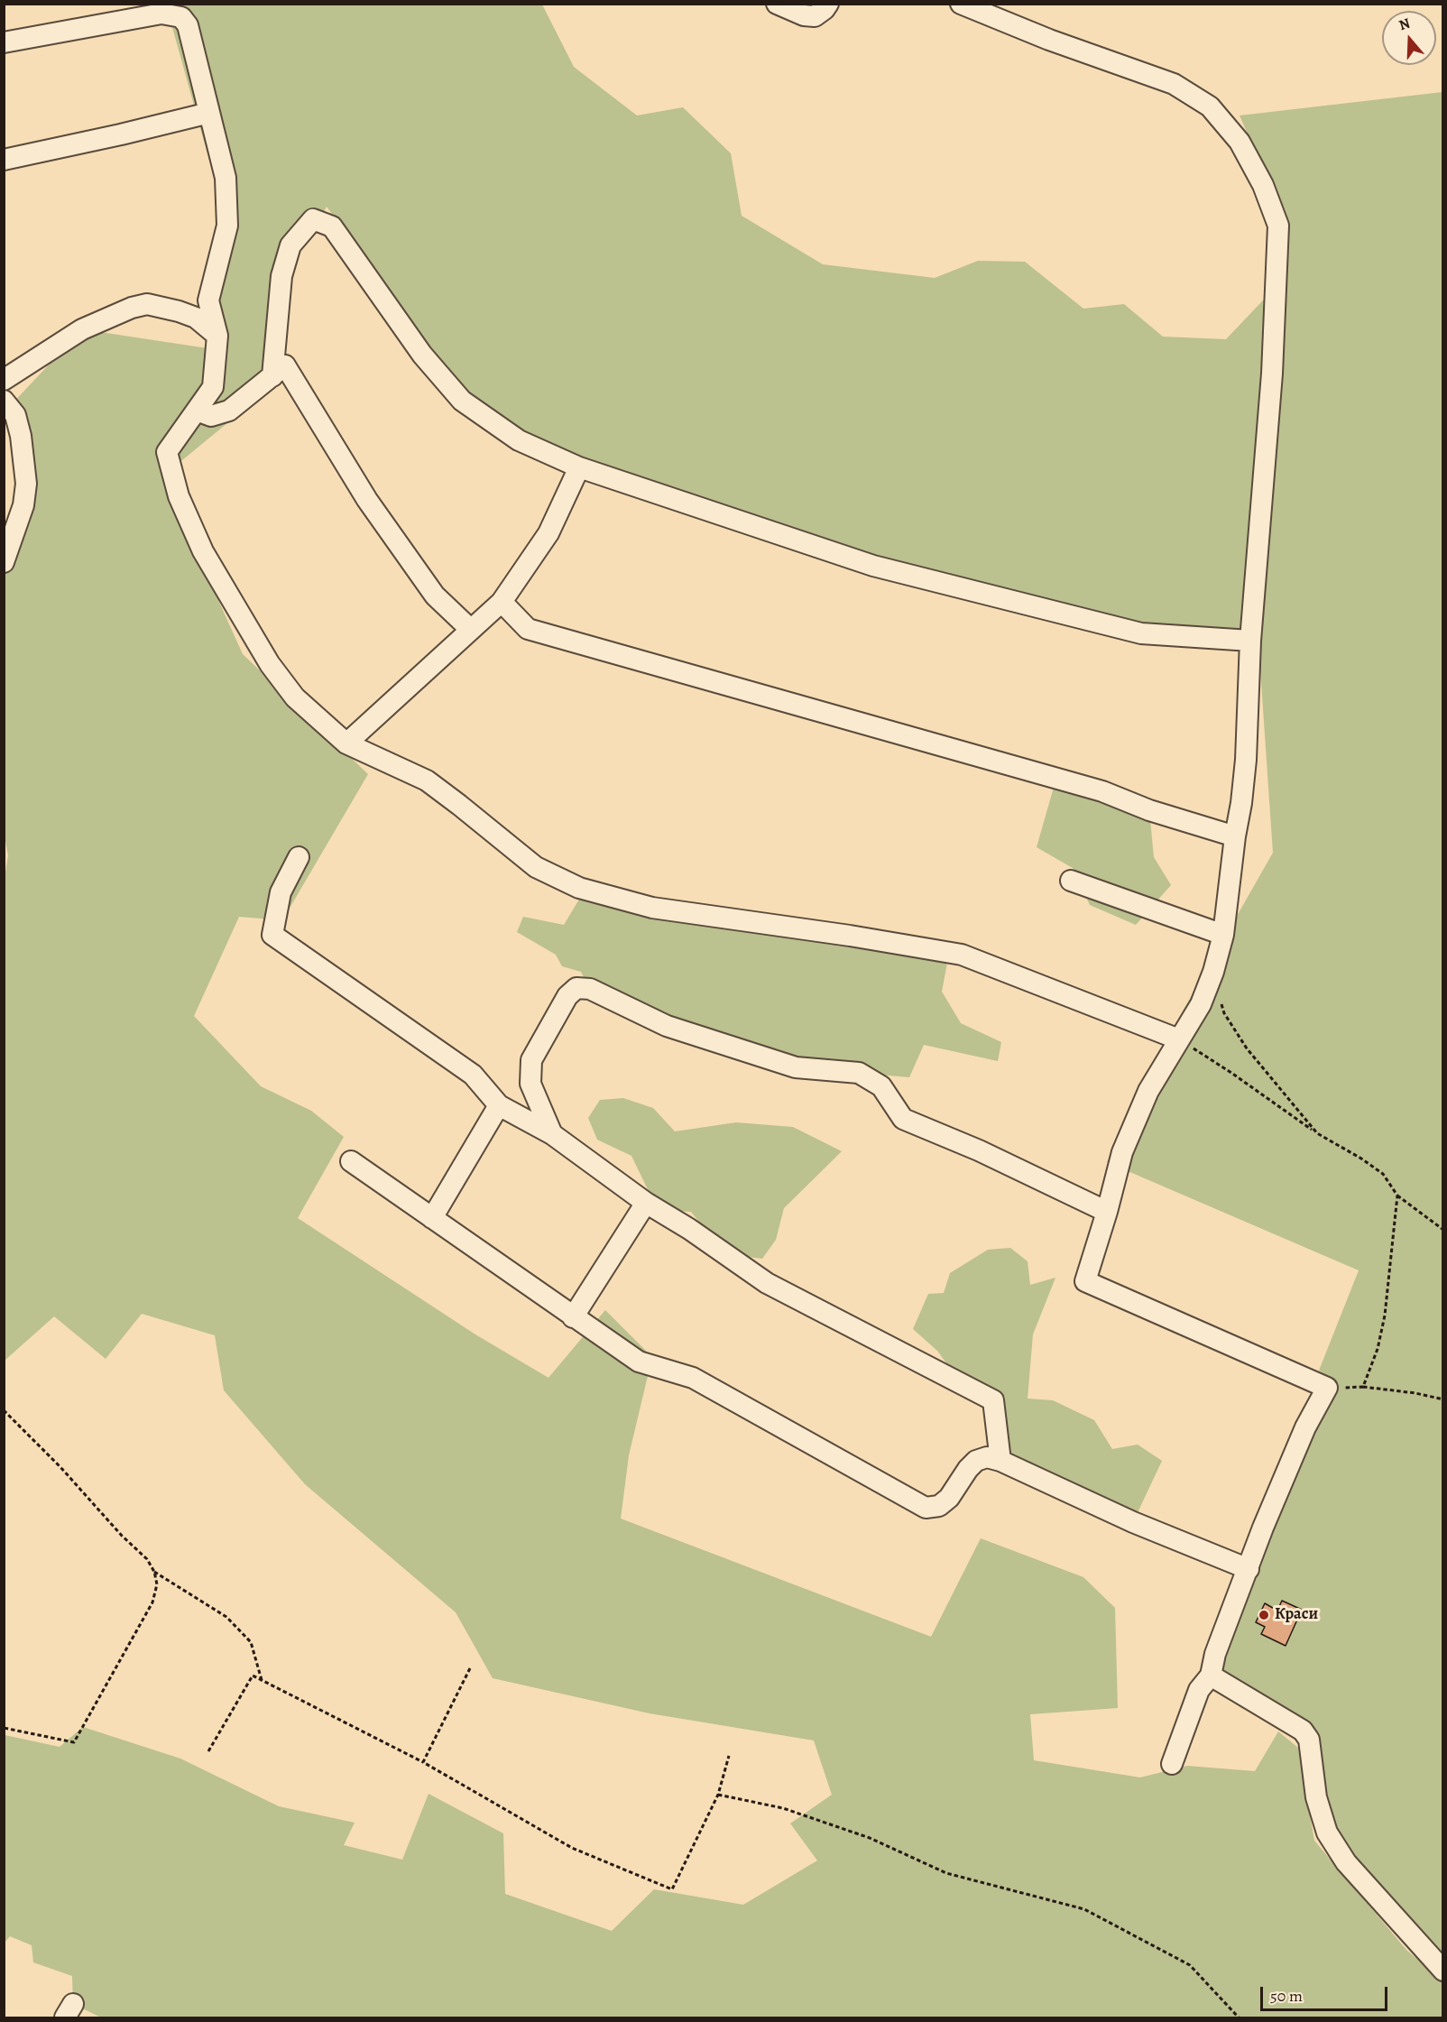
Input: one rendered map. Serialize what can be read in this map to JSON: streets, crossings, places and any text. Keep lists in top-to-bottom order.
{
  "places": ["Краси"],
  "scale_bar": "50 m",
  "north": "top"
}
